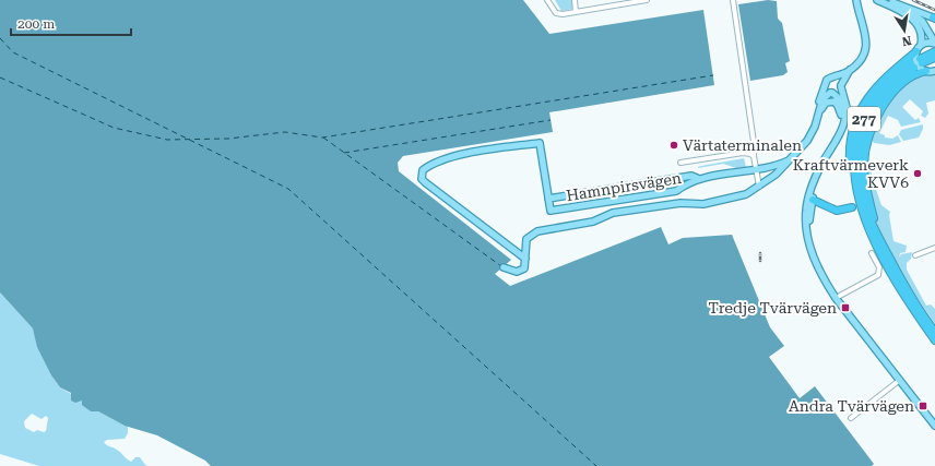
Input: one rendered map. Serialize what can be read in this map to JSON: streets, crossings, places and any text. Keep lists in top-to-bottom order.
{
  "streets": {
    "highway": ["277"],
    "main road": ["Hamnpirsvägen"]
  },
  "places": {
    "other": ["Värtaterminalen", "Kraftvärmeverk KVV6"],
    "transit": ["Tredje Tvärvägen", "Andra Tvärvägen"]
  },
  "scale_bar": "200 m",
  "north": "bottom"
}
